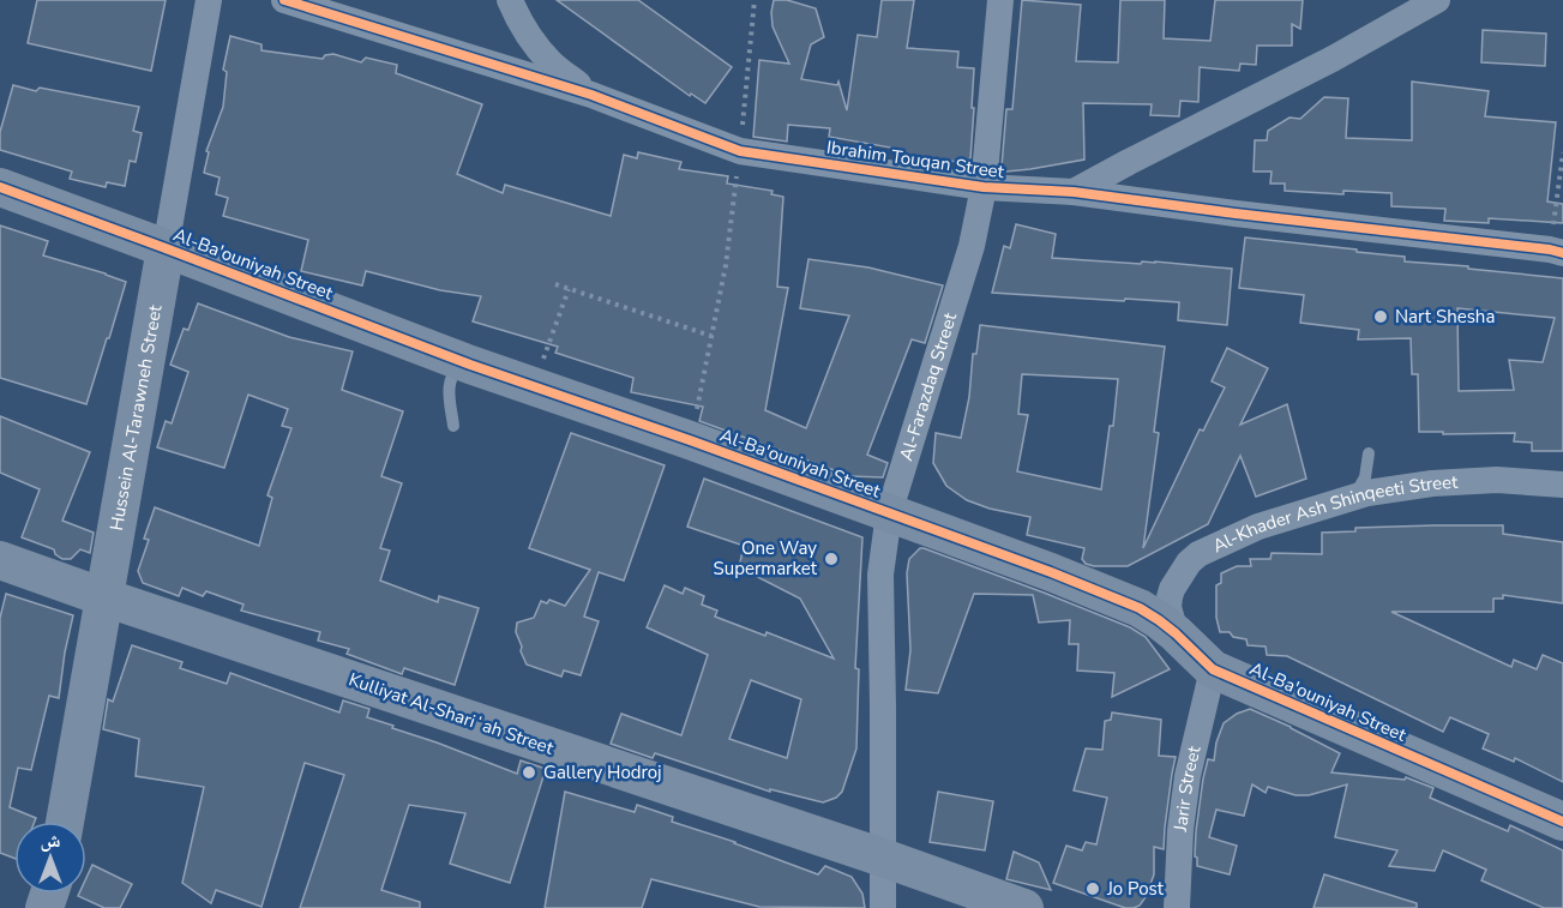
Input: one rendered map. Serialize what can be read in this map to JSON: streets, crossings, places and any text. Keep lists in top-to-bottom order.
{
  "streets": {
    "street": [
      "Ibrahim Touqan Street",
      "Al-Ba'ouniyah Street",
      "Al-Farazdaq Street",
      "Hussein Al-Tarawneh Street",
      "Al-Khader Ash Shinqeeti Street",
      "Kulliyat Al-Shariʻah Street",
      "Jarir Street"
    ]
  },
  "crossings": [
    ["Ibrahim Touqan Street", "Al-Farazdaq Street"],
    ["Al-Ba'ouniyah Street", "Al-Farazdaq Street"],
    ["Al-Ba'ouniyah Street", "Hussein Al-Tarawneh Street"],
    ["Al-Ba'ouniyah Street", "Al-Khader Ash Shinqeeti Street"],
    ["Al-Ba'ouniyah Street", "Jarir Street"],
    ["Al-Farazdaq Street", "Kulliyat Al-Shariʻah Street"],
    ["Hussein Al-Tarawneh Street", "Kulliyat Al-Shariʻah Street"]
  ],
  "places": [
    "Nart Shesha",
    "One Way Supermarket",
    "Gallery Hodroj",
    "Jo Post"
  ],
  "north": "top"
}
